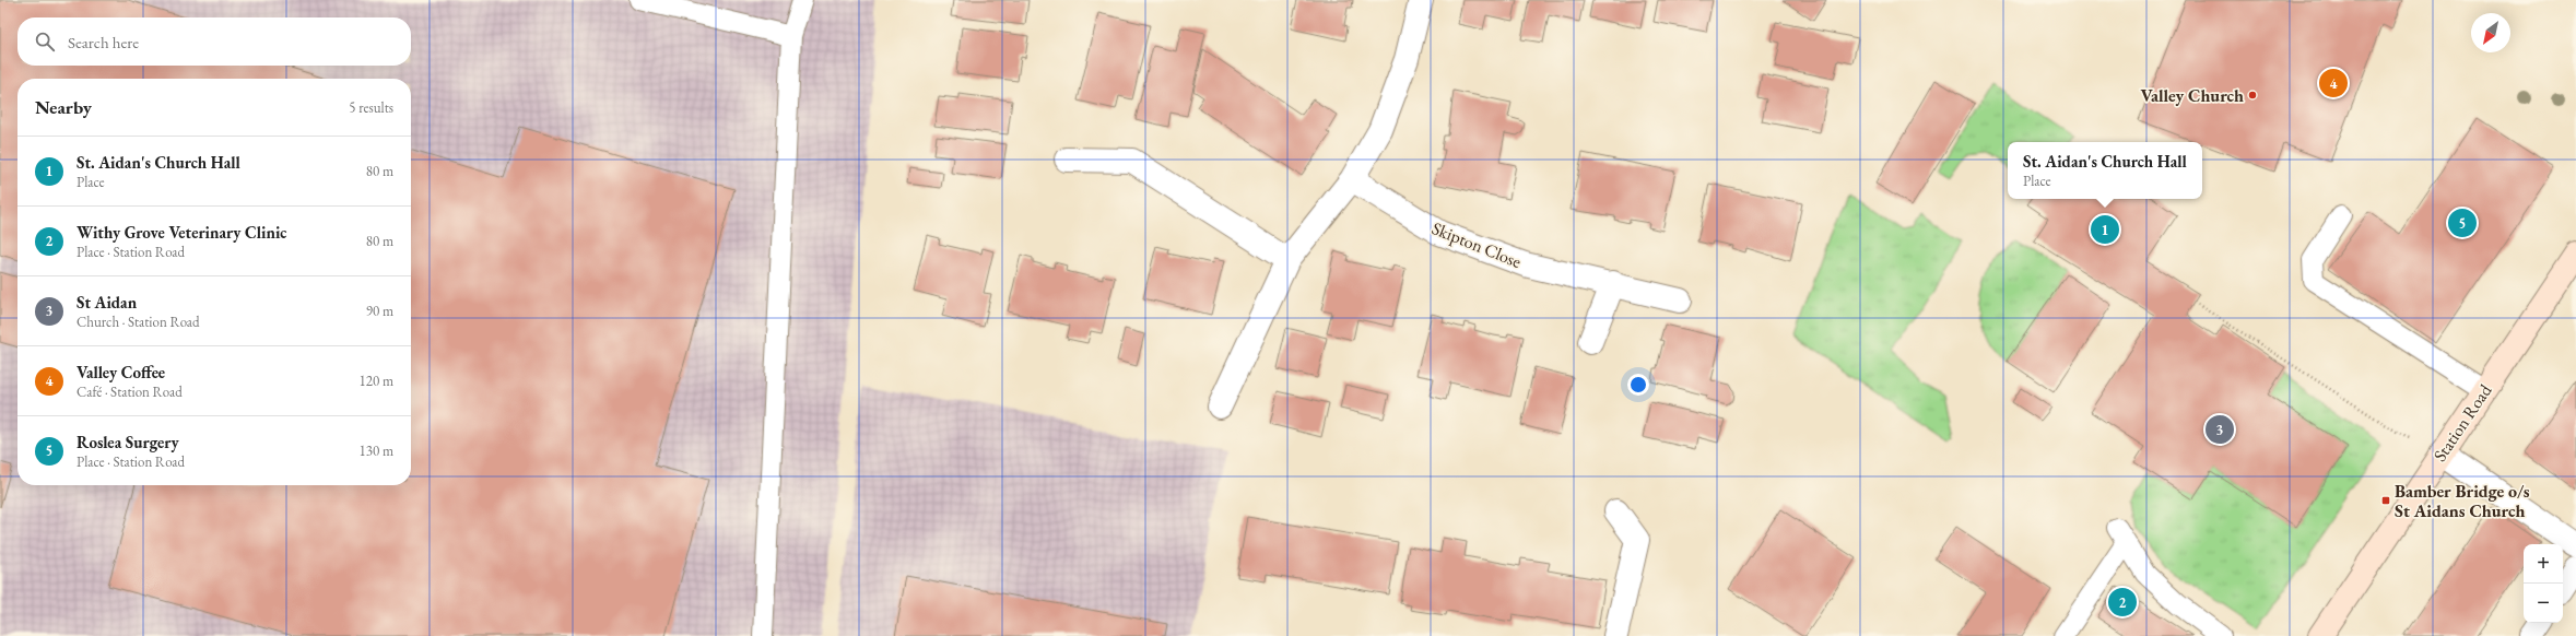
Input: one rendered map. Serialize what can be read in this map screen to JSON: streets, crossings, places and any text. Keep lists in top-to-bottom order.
{
  "streets": {
    "main road": ["Station Road"],
    "street": ["Skipton Close"]
  },
  "places": {
    "other": ["Valley Church"],
    "transit": ["Bamber Bridge o/s St Aidans Church"]
  },
  "north": "bottom left",
  "page": {
    "search": "Search here",
    "pins": [
      "4",
      "5",
      "1",
      "3",
      "2"
    ],
    "heading": ["Nearby", "5 results"],
    "list": [
      {
        "mark": "1",
        "name": "St. Aidan's Church Hall",
        "note": "Place",
        "value": "80 m"
      },
      {
        "mark": "2",
        "name": "Withy Grove Veterinary Clinic",
        "note": "Place · Station Road",
        "value": "80 m"
      },
      {
        "mark": "3",
        "name": "St Aidan",
        "note": "Church · Station Road",
        "value": "90 m"
      },
      {
        "mark": "4",
        "name": "Valley Coffee",
        "note": "Café · Station Road",
        "value": "120 m"
      },
      {
        "mark": "5",
        "name": "Roslea Surgery",
        "note": "Place · Station Road",
        "value": "130 m"
      }
    ],
    "popup": ["St. Aidan's Church Hall", "Place"],
    "map_buttons": ["+", "−"]
  }
}
